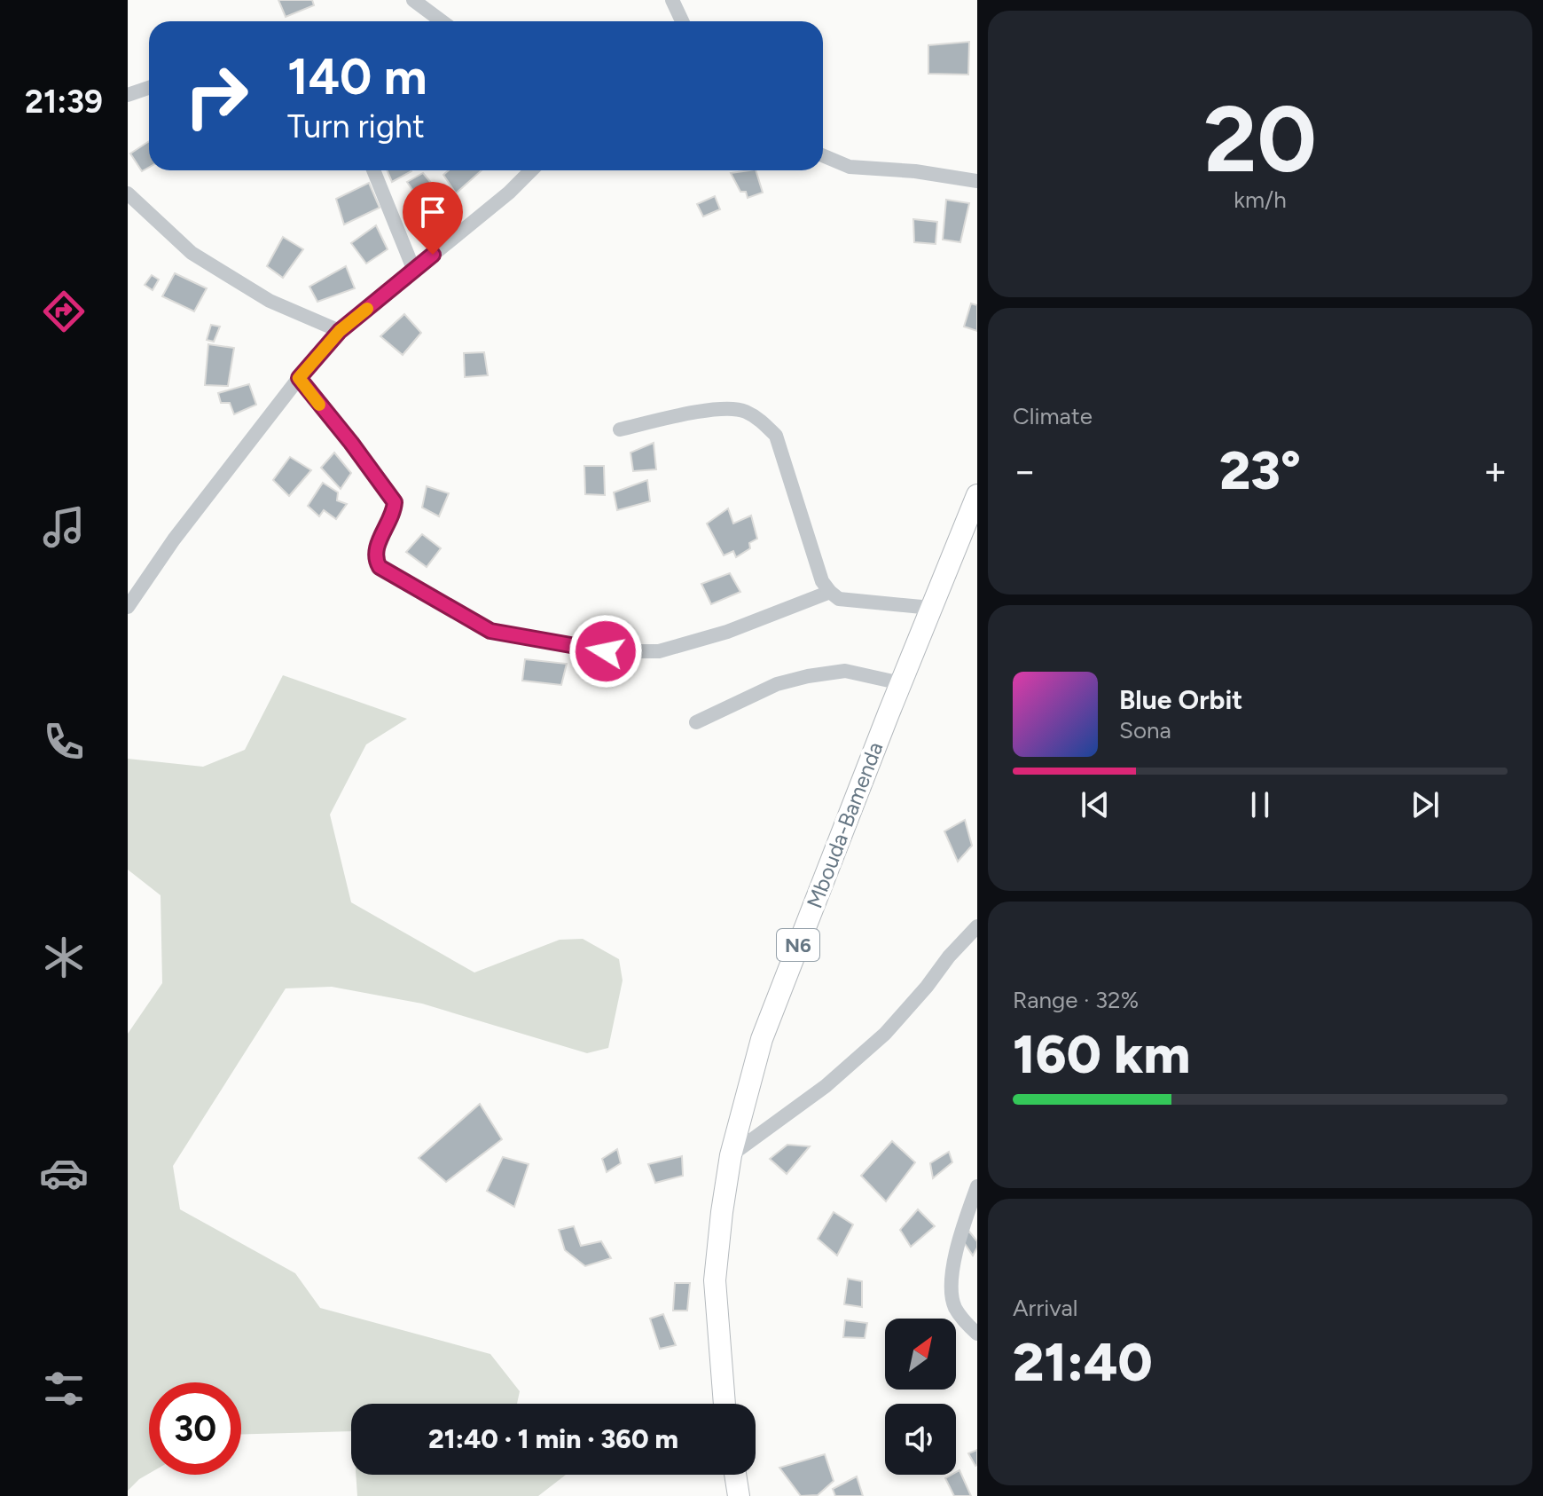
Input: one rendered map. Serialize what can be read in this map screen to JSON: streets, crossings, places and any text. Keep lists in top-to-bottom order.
{
  "streets": {
    "highway": ["Mbouda-Bamenda", "N6"]
  },
  "north": "top right",
  "page": {
    "tabs": "21:39",
    "tile": [
      ["20", "km/h"],
      "Climate",
      ["Range · 32%", "160 km"],
      ["Arrival", "21:40"]
    ],
    "turn": ["140 m", "Turn right"],
    "heat": ["−", "23°", "+"],
    "song": ["Blue Orbit", "Sona"],
    "limit": "30",
    "trip": "21:40 · 1 min · 360 m"
  }
}
